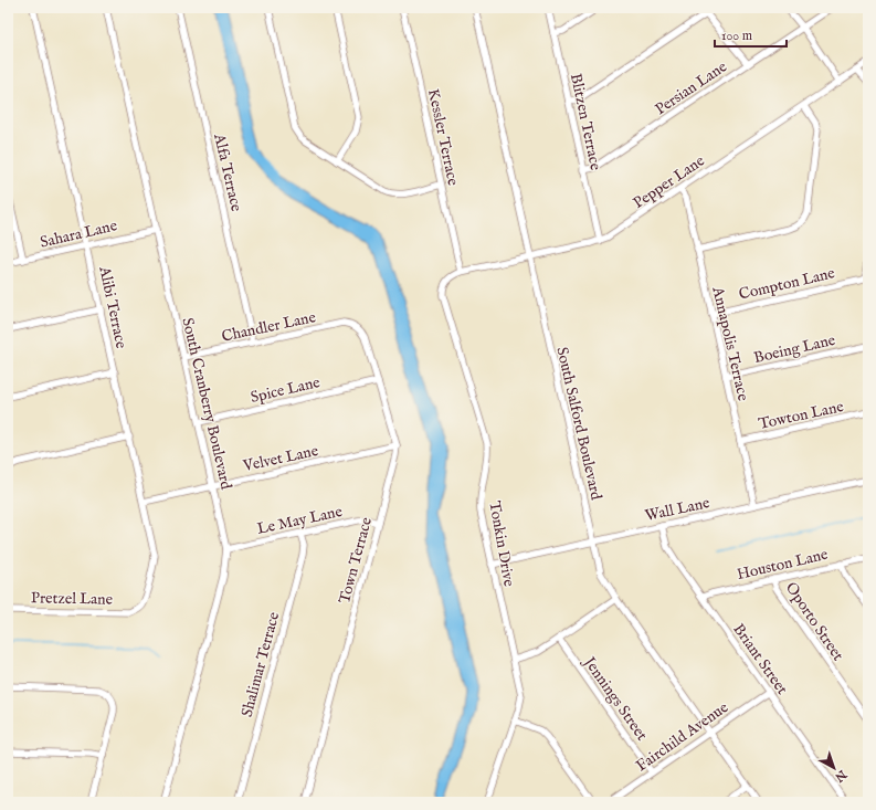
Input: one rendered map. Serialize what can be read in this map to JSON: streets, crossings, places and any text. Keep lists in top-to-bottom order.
{
  "streets": {
    "street": [
      "Persian Lane",
      "Blitzen Terrace",
      "Kessler Terrace",
      "Alfa Terrace",
      "Pepper Lane",
      "Sahara Lane",
      "Compton Lane",
      "Alibi Terrace",
      "Chandler Lane",
      "Annapolis Terrace",
      "Boeing Lane",
      "Spice Lane",
      "South Cranberry Boulevard",
      "Towton Lane",
      "South Salford Boulevard",
      "Velvet Lane",
      "Wall Lane",
      "Le May Lane",
      "Tonkin Drive",
      "Town Terrace",
      "Houston Lane",
      "Pretzel Lane",
      "Oporto Street",
      "Briant Street",
      "Shalimar Terrace",
      "Jennings Street",
      "Fairchild Avenue"
    ]
  },
  "crossings": [
    ["Persian Lane", "Blitzen Terrace"],
    ["Blitzen Terrace", "Pepper Lane"],
    ["Kessler Terrace", "Pepper Lane"],
    ["Kessler Terrace", "Tonkin Drive"],
    ["Alfa Terrace", "Chandler Lane"],
    ["Pepper Lane", "Annapolis Terrace"],
    ["Pepper Lane", "South Salford Boulevard"],
    ["Pepper Lane", "Tonkin Drive"],
    ["Sahara Lane", "Alibi Terrace"],
    ["Sahara Lane", "South Cranberry Boulevard"],
    ["Compton Lane", "Annapolis Terrace"],
    ["Alibi Terrace", "Velvet Lane"],
    ["Alibi Terrace", "Pretzel Lane"],
    ["Chandler Lane", "South Cranberry Boulevard"],
    ["Chandler Lane", "Town Terrace"],
    ["Annapolis Terrace", "Boeing Lane"],
    ["Annapolis Terrace", "Towton Lane"],
    ["Annapolis Terrace", "Wall Lane"],
    ["Spice Lane", "South Cranberry Boulevard"],
    ["Spice Lane", "Town Terrace"],
    ["South Cranberry Boulevard", "Velvet Lane"],
    ["South Cranberry Boulevard", "Le May Lane"],
    ["South Salford Boulevard", "Wall Lane"],
    ["South Salford Boulevard", "Fairchild Avenue"],
    ["Velvet Lane", "Town Terrace"],
    ["Wall Lane", "Tonkin Drive"],
    ["Wall Lane", "Briant Street"],
    ["Le May Lane", "Town Terrace"],
    ["Le May Lane", "Shalimar Terrace"],
    ["Houston Lane", "Oporto Street"],
    ["Houston Lane", "Briant Street"],
    ["Briant Street", "Fairchild Avenue"],
    ["Jennings Street", "Fairchild Avenue"]
  ],
  "scale_bar": "100 m",
  "north": "bottom right"
}
